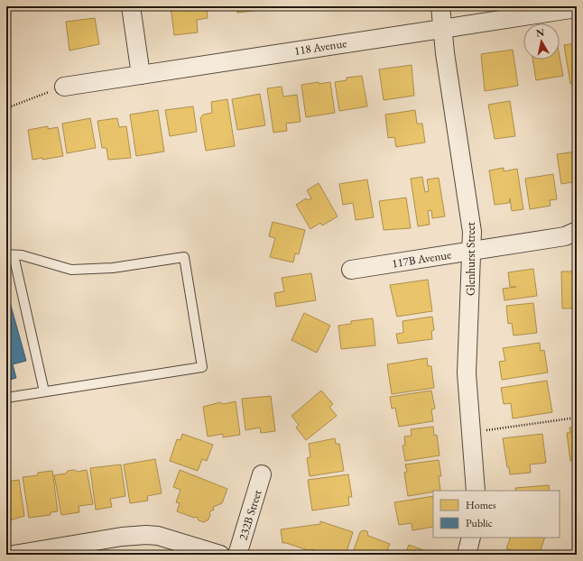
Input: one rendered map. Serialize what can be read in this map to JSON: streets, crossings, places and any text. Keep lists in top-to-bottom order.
{
  "streets": {
    "street": [
      "118 Avenue",
      "117B Avenue",
      "Glenhurst Street",
      "232B Street"
    ]
  },
  "crossings": [
    ["118 Avenue", "Glenhurst Street"],
    ["117B Avenue", "Glenhurst Street"]
  ],
  "legend": ["Homes", "Public"],
  "north": "top"
}
